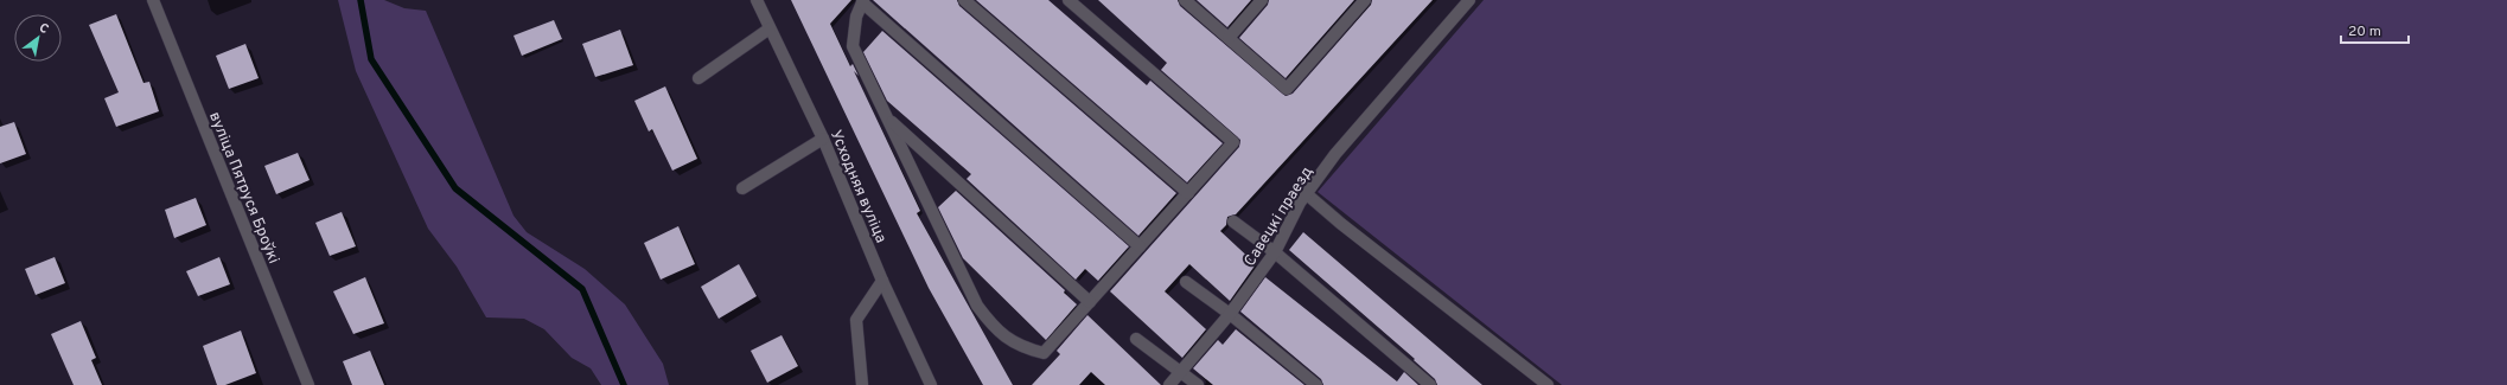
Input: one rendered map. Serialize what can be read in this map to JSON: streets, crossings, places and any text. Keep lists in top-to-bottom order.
{
  "streets": {
    "street": ["Усходняя вуліца", "вуліца Пятруся Броўкі", "Савецкі праезд"]
  },
  "scale_bar": "20 m",
  "north": "top right"
}
